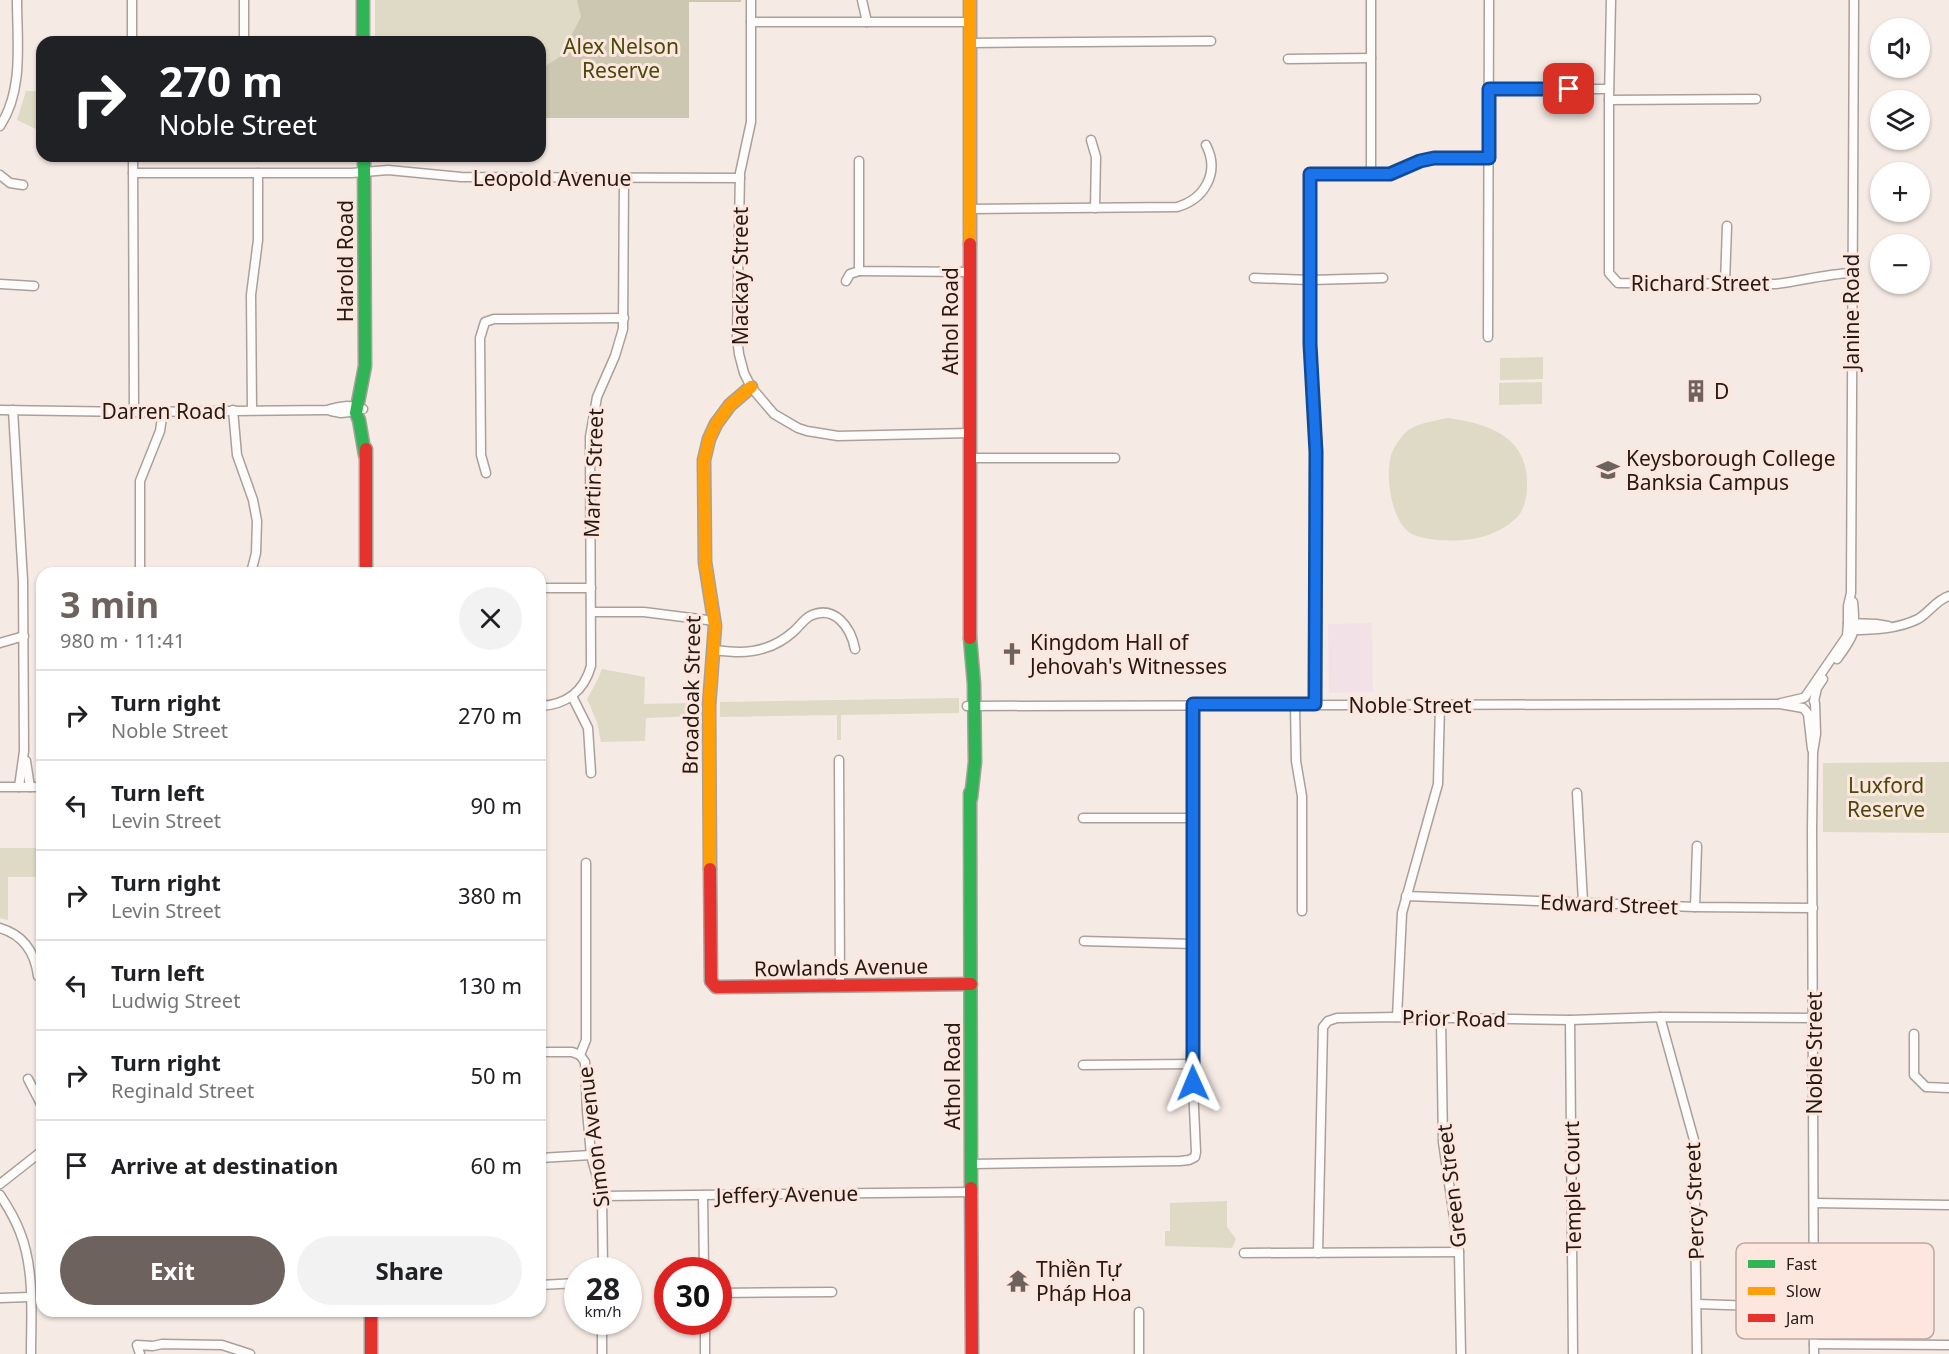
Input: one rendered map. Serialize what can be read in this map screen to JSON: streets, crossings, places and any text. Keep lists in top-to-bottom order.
{
  "streets": {
    "street": [
      "Leopold Avenue",
      "Harold Road",
      "Mackay Street",
      "Richard Street",
      "Janine Road",
      "Athol Road",
      "Darren Road",
      "Martin Street",
      "Broadoak Street",
      "Noble Street",
      "Edward Street",
      "Rowlands Avenue",
      "Prior Road",
      "Simon Avenue",
      "Green Street",
      "Temple Court",
      "Jeffery Avenue",
      "Percy Street"
    ]
  },
  "crossings": [
    ["Leopold Avenue", "Harold Road"],
    ["Leopold Avenue", "Mackay Street"],
    ["Leopold Avenue", "Martin Street"],
    ["Harold Road", "Darren Road"],
    ["Mackay Street", "Athol Road"],
    ["Mackay Street", "Broadoak Street"],
    ["Richard Street", "Janine Road"],
    ["Athol Road", "Noble Street"],
    ["Athol Road", "Rowlands Avenue"],
    ["Athol Road", "Jeffery Avenue"],
    ["Broadoak Street", "Rowlands Avenue"],
    ["Noble Street", "Edward Street"],
    ["Noble Street", "Prior Road"],
    ["Prior Road", "Green Street"],
    ["Prior Road", "Temple Court"],
    ["Prior Road", "Percy Street"],
    ["Simon Avenue", "Jeffery Avenue"]
  ],
  "parks": ["Alex Nelson Reserve", "Luxford Reserve"],
  "places": {
    "building": ["D"],
    "school or university": ["Keysborough College Banksia Campus"],
    "church": ["Kingdom Hall of Jehovah's Witnesses"],
    "temple": ["Thiền Tự Pháp Hoa"]
  },
  "legend": ["Fast", "Slow", "Jam"],
  "page": {
    "map_buttons": ["+", "−"],
    "turn": ["270 m", "Noble Street"],
    "heading": ["3 min", "980 m · 11:41"],
    "list": [
      {
        "name": "Turn right",
        "note": "Noble Street",
        "value": "270 m"
      },
      {
        "name": "Turn left",
        "note": "Levin Street",
        "value": "90 m"
      },
      {
        "name": "Turn right",
        "note": "Levin Street",
        "value": "380 m"
      },
      {
        "name": "Turn left",
        "note": "Ludwig Street",
        "value": "130 m"
      },
      {
        "name": "Turn right",
        "note": "Reginald Street",
        "value": "50 m"
      },
      {
        "name": "Arrive at destination",
        "value": "60 m"
      }
    ],
    "buttons": ["Exit", "Share"],
    "speed": "28 km/h",
    "limit": "30"
  }
}
